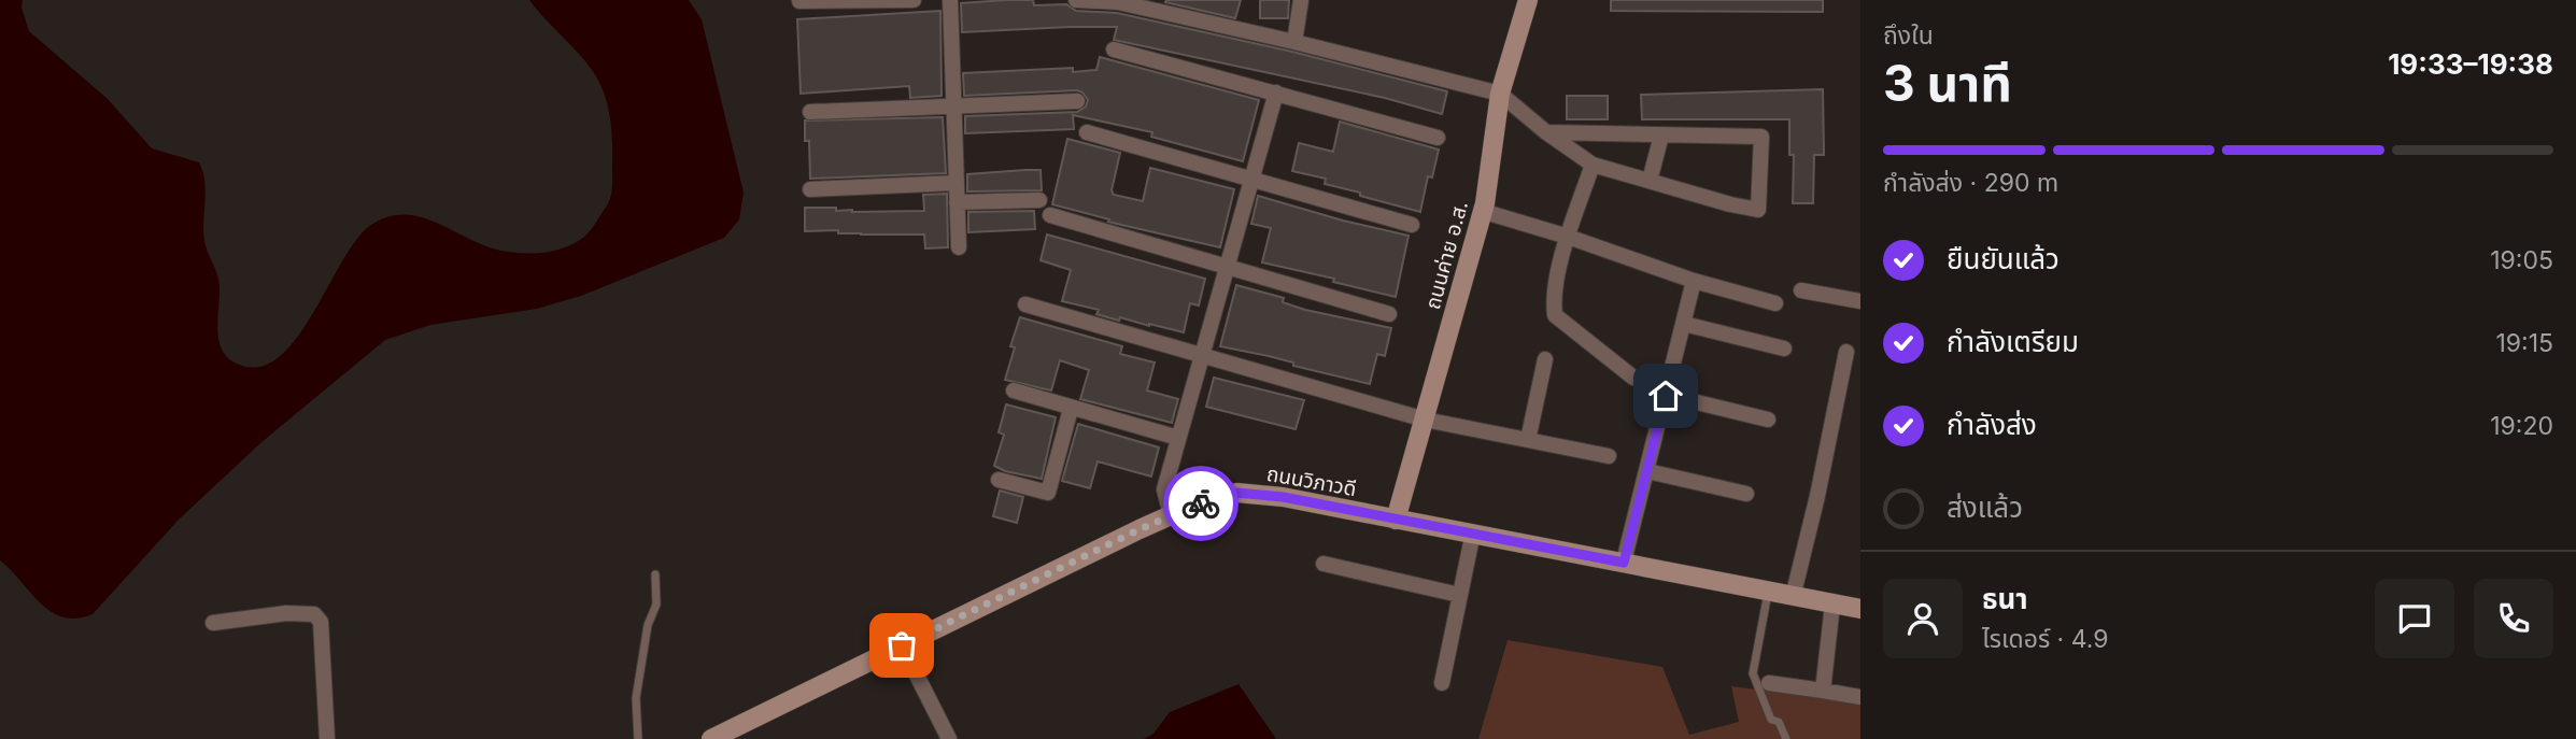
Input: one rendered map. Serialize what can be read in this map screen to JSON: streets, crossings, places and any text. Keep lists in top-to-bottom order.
{
  "streets": {
    "street": ["ถนนค่าย อ.ส.", "ถนนวิภาวดี"]
  },
  "crossings": [
    ["ถนนค่าย อ.ส.", "ถนนวิภาวดี"]
  ],
  "page": {
    "heading": ["3 นาที", "ถึงใน", "19:33–19:38"],
    "panel": ["ธนา", "ไรเดอร์ · 4.9"],
    "bar": "กำลังส่ง · 290 m",
    "list": [
      ["ยืนยันแล้ว", "19:05"],
      ["กำลังเตรียม", "19:15"],
      ["กำลังส่ง", "19:20"],
      "ส่งแล้ว"
    ]
  }
}
